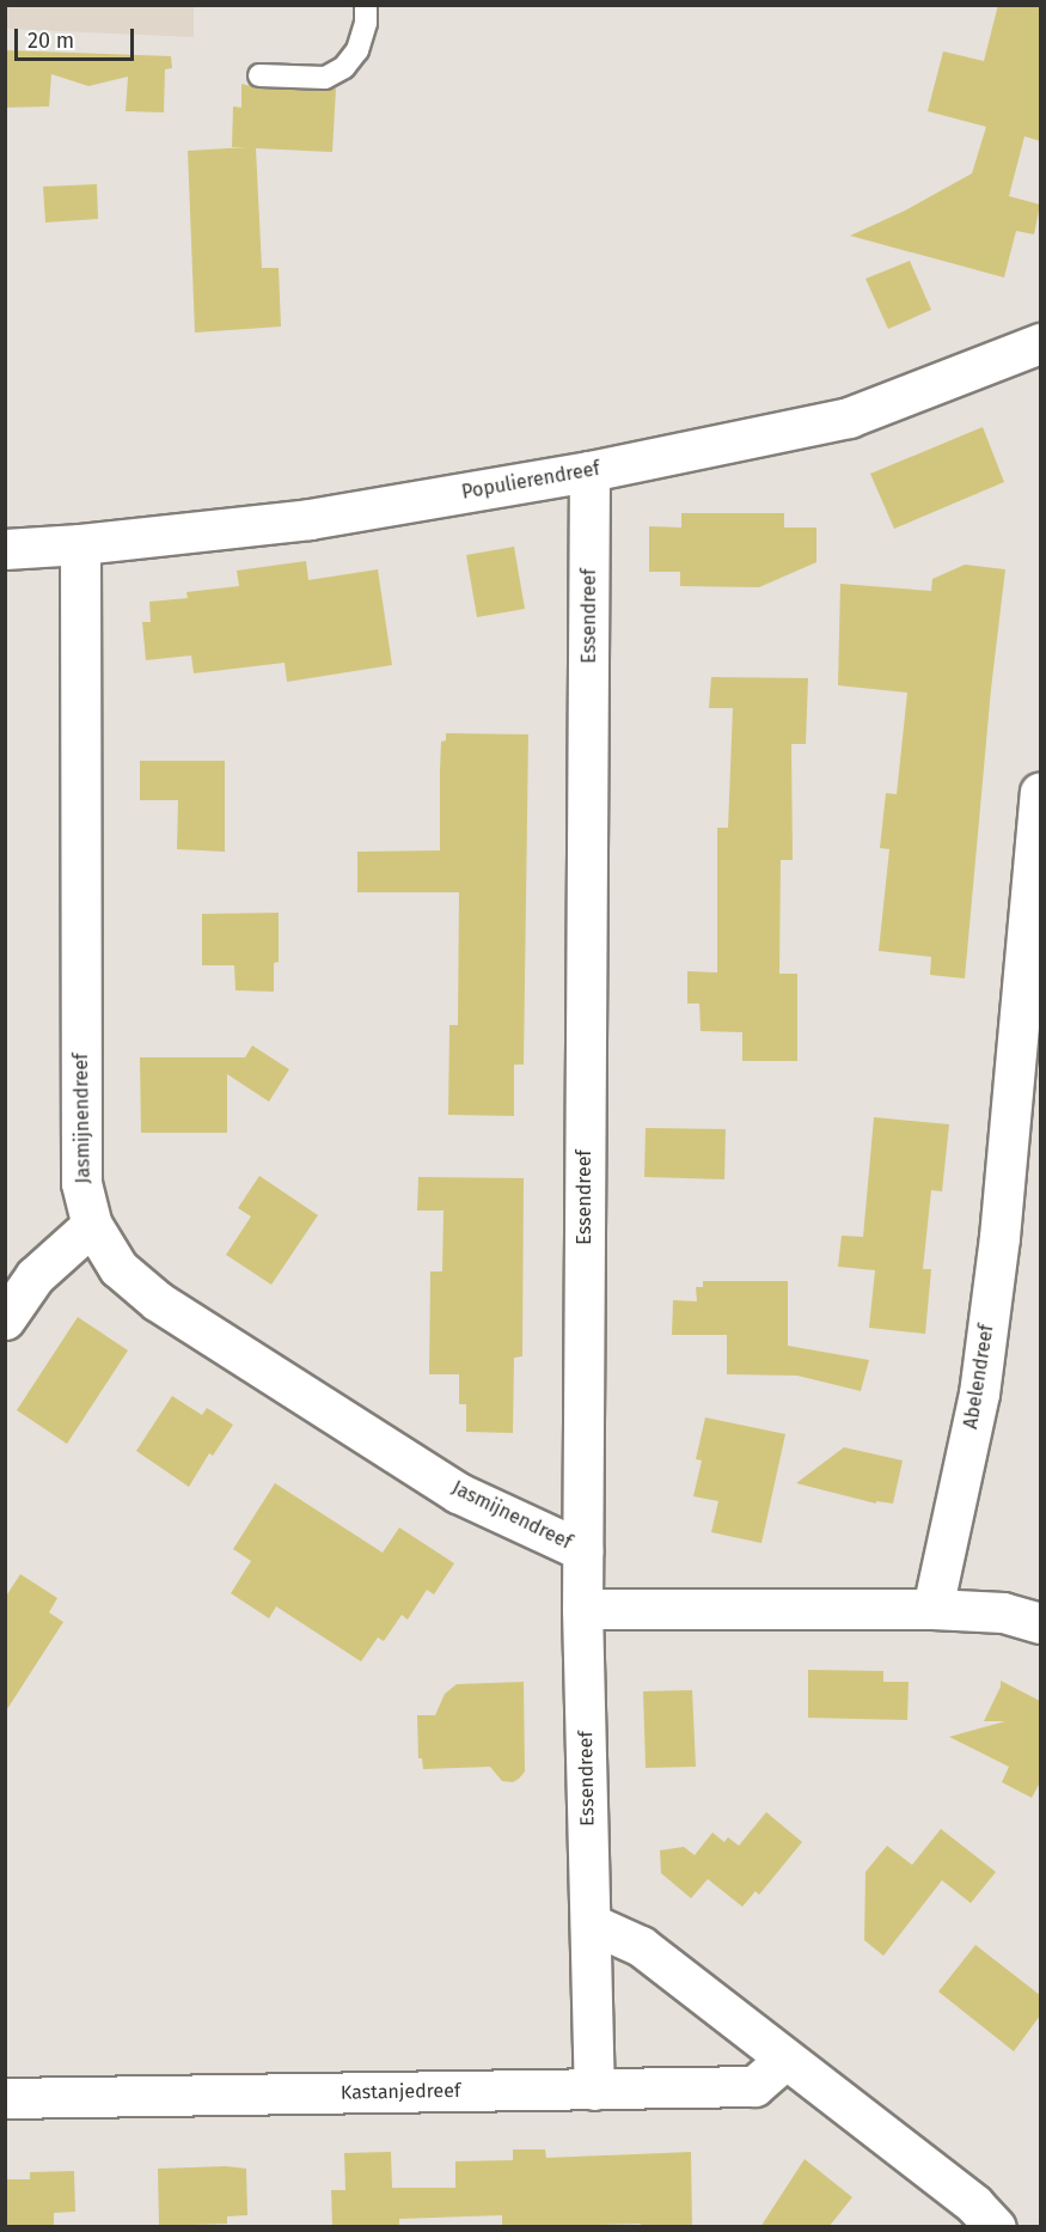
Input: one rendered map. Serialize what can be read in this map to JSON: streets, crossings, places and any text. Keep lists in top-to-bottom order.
{
  "streets": {
    "street": [
      "Populierendreef",
      "Essendreef",
      "Jasmijnendreef",
      "Abelendreef",
      "Kastanjedreef"
    ]
  },
  "crossings": [
    ["Populierendreef", "Essendreef"],
    ["Populierendreef", "Jasmijnendreef"],
    ["Essendreef", "Jasmijnendreef"],
    ["Essendreef", "Kastanjedreef"]
  ],
  "scale_bar": "20 m"
}
